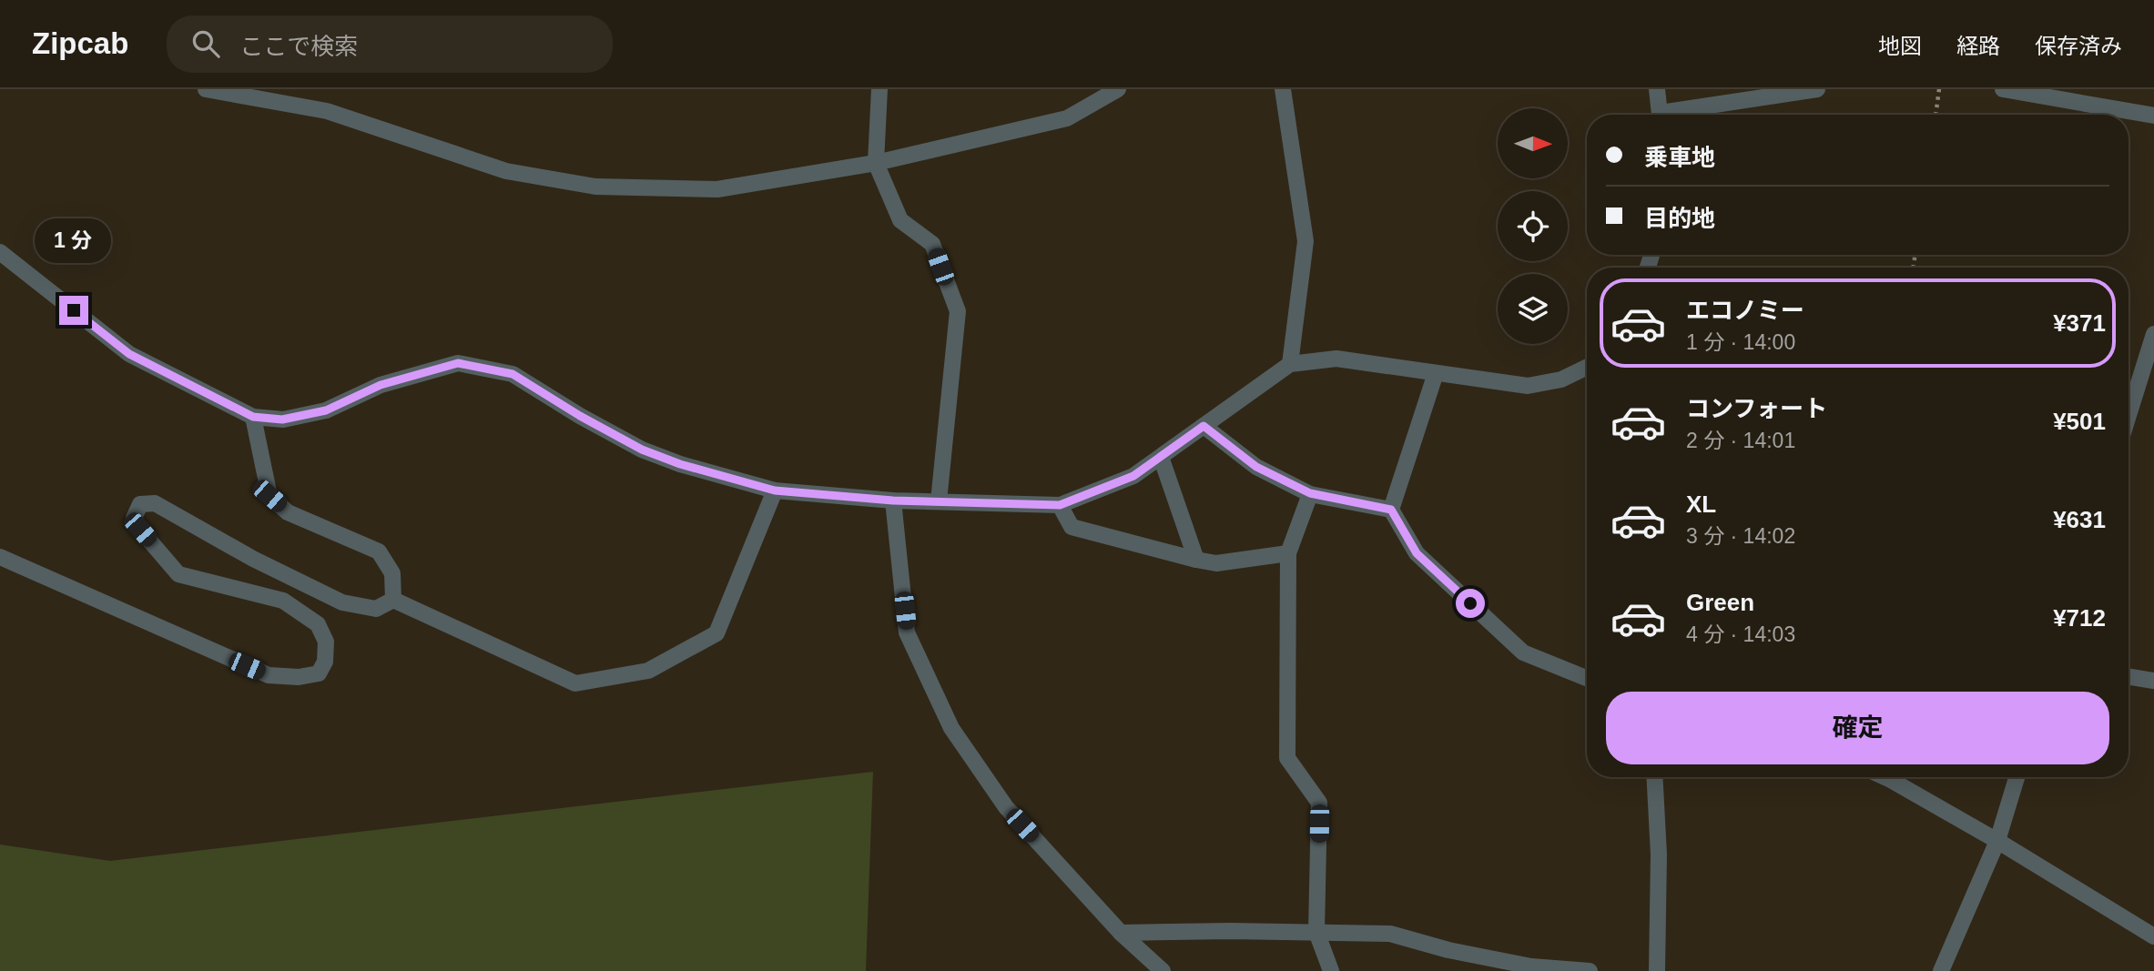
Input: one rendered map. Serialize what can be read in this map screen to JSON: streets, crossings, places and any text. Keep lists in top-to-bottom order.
{
  "north": "right",
  "page": {
    "header": "Zipcab",
    "search": "ここで検索",
    "nav": ["地図", "経路", "保存済み"],
    "banner": ["乗車地", "目的地"],
    "bubble": "1 分",
    "list": [
      {
        "name": "エコノミー",
        "note": "1 分 · 14:00",
        "value": "¥371"
      },
      {
        "name": "コンフォート",
        "note": "2 分 · 14:01",
        "value": "¥501"
      },
      {
        "name": "XL",
        "note": "3 分 · 14:02",
        "value": "¥631"
      },
      {
        "name": "Green",
        "note": "4 分 · 14:03",
        "value": "¥712"
      }
    ],
    "buttons": "確定"
  }
}
